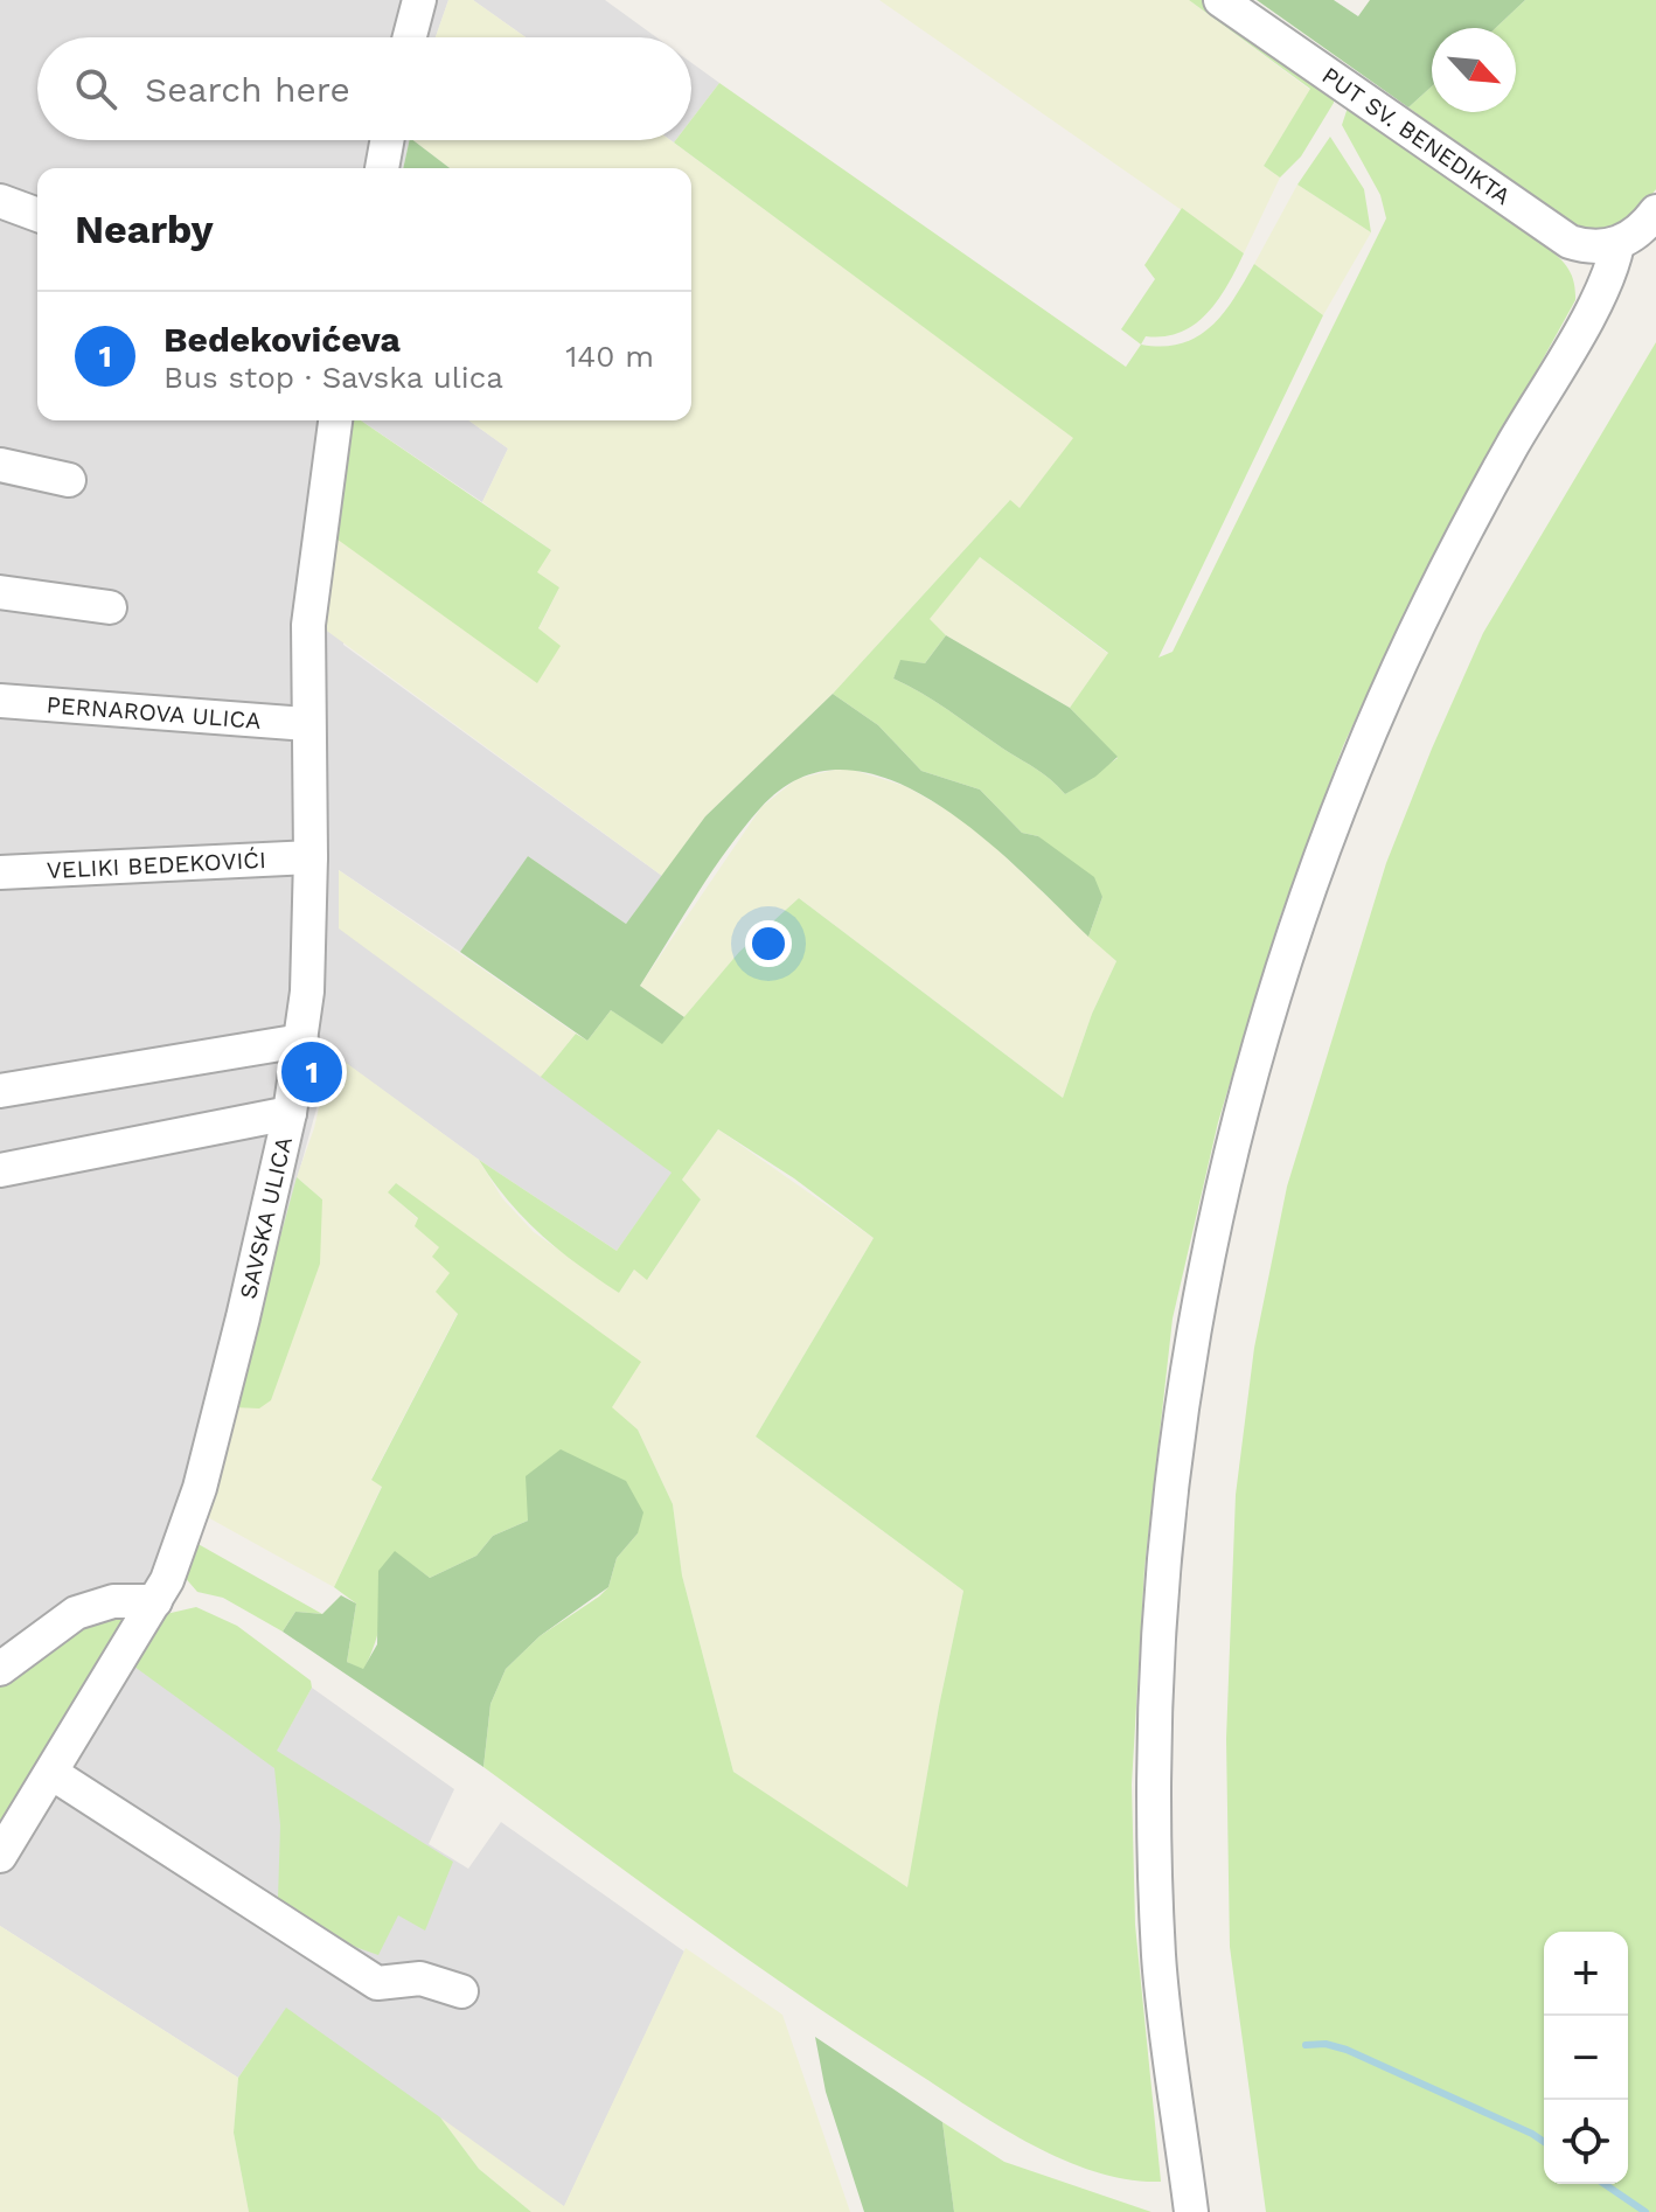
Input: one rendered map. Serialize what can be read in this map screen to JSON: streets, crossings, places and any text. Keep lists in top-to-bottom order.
{
  "streets": {
    "street": [
      "PUT SV. BENEDIKTA",
      "PERNAROVA ULICA",
      "VELIKI BEDEKOVIĆI",
      "SAVSKA ULICA"
    ]
  },
  "crossings": [
    ["PERNAROVA ULICA", "SAVSKA ULICA"],
    ["VELIKI BEDEKOVIĆI", "SAVSKA ULICA"]
  ],
  "north": "bottom right",
  "page": {
    "search": "Search here",
    "heading": "Nearby",
    "list": [
      {
        "mark": "1",
        "name": "Bedekovićeva",
        "note": "Bus stop · Savska ulica",
        "value": "140 m"
      }
    ],
    "pins": "1",
    "map_buttons": ["+", "−"]
  }
}
